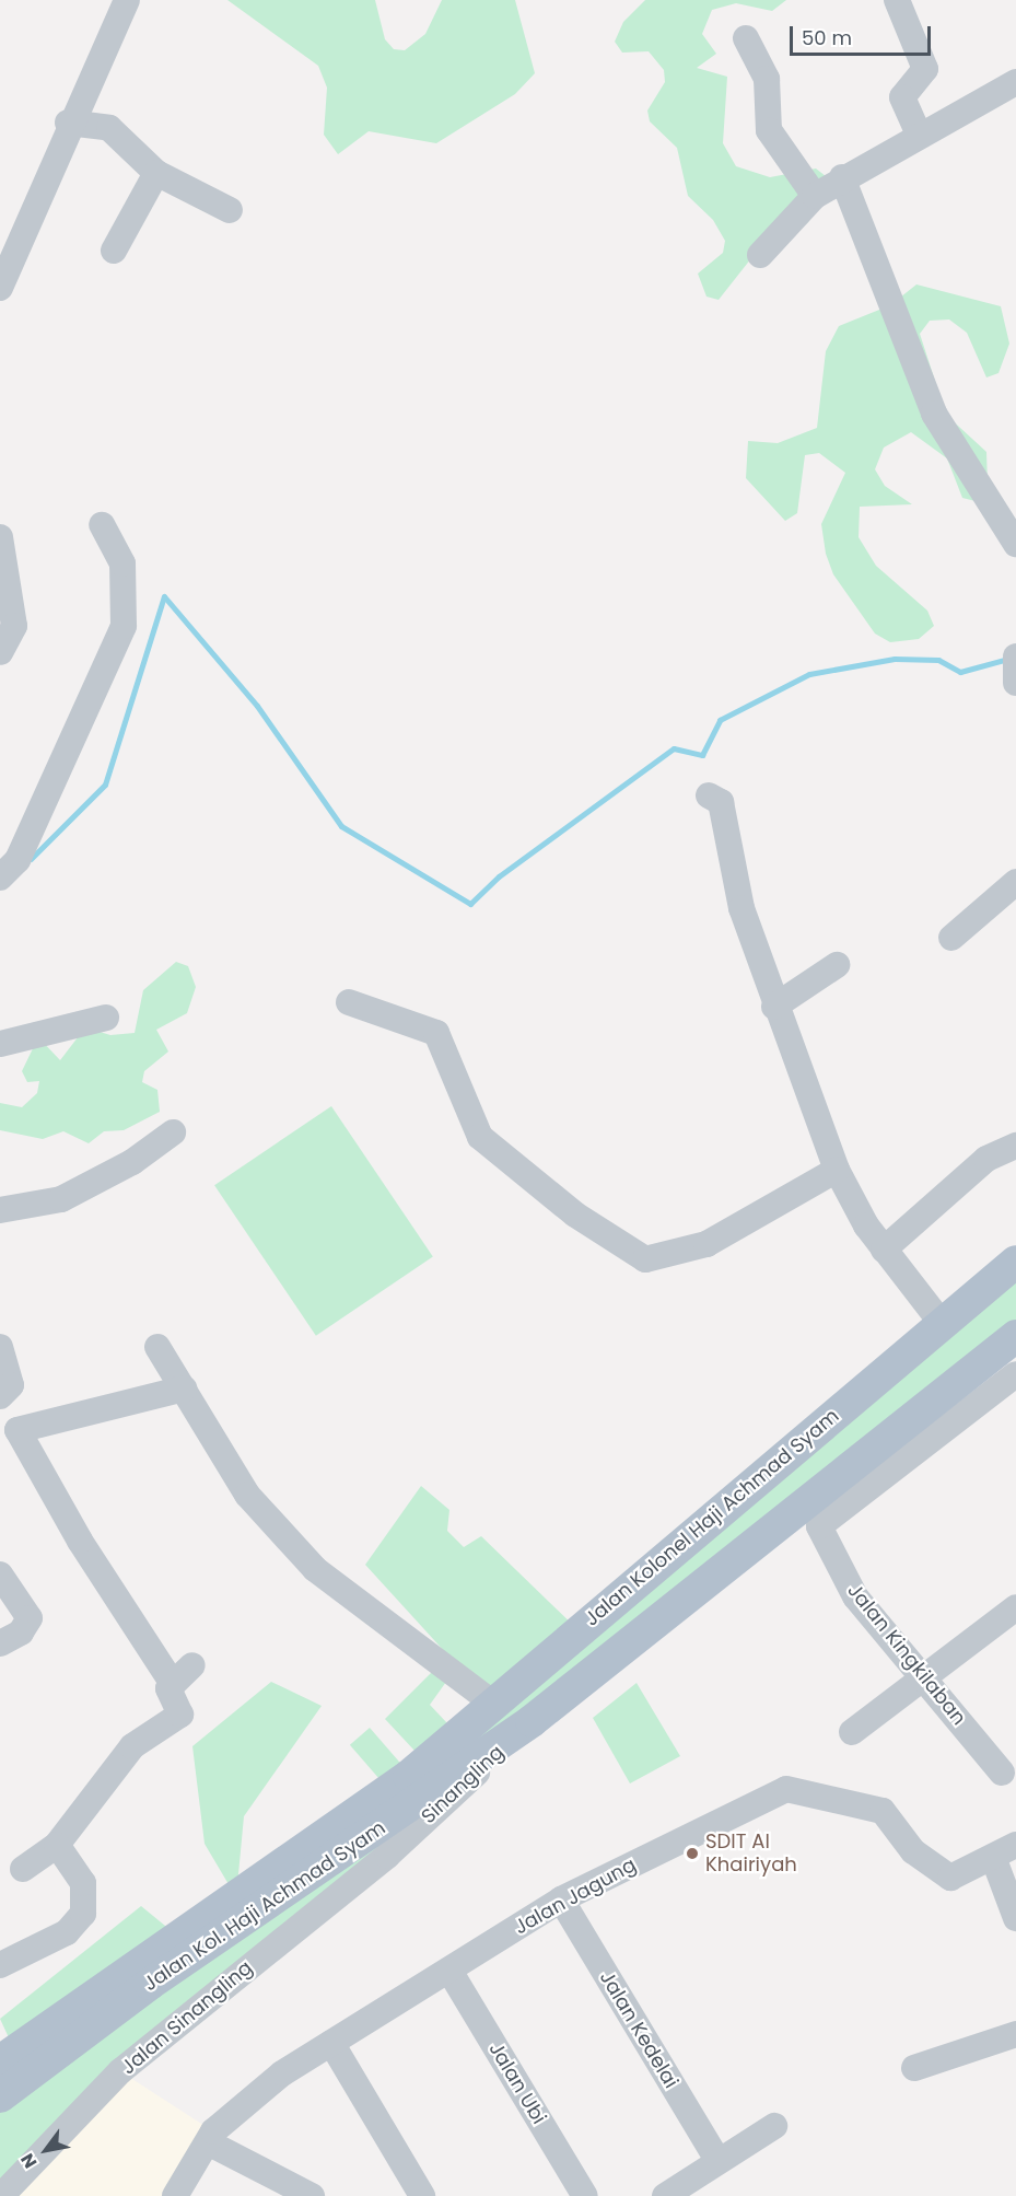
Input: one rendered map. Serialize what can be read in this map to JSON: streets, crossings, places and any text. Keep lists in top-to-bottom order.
{
  "streets": {
    "main road": ["Jalan Kolonel Haji Achmad Syam", "Jalan Kol. Haji Achmad Syam"],
    "street": [
      "Jalan Kingkilaban",
      "Sinangling",
      "Jalan Jagung",
      "Jalan Sinangling",
      "Jalan Kedelai",
      "Jalan Ubi"
    ]
  },
  "crossings": [
    ["Jalan Kolonel Haji Achmad Syam", "Sinangling"],
    ["Jalan Kolonel Haji Achmad Syam", "Jalan Kol. Haji Achmad Syam"],
    ["Sinangling", "Jalan Kol. Haji Achmad Syam"],
    ["Sinangling", "Jalan Sinangling"],
    ["Jalan Jagung", "Jalan Kedelai"],
    ["Jalan Jagung", "Jalan Ubi"],
    ["Jalan Kol. Haji Achmad Syam", "Jalan Sinangling"]
  ],
  "places": ["SDIT Al Khairiyah"],
  "scale_bar": "50 m",
  "north": "bottom left"
}
